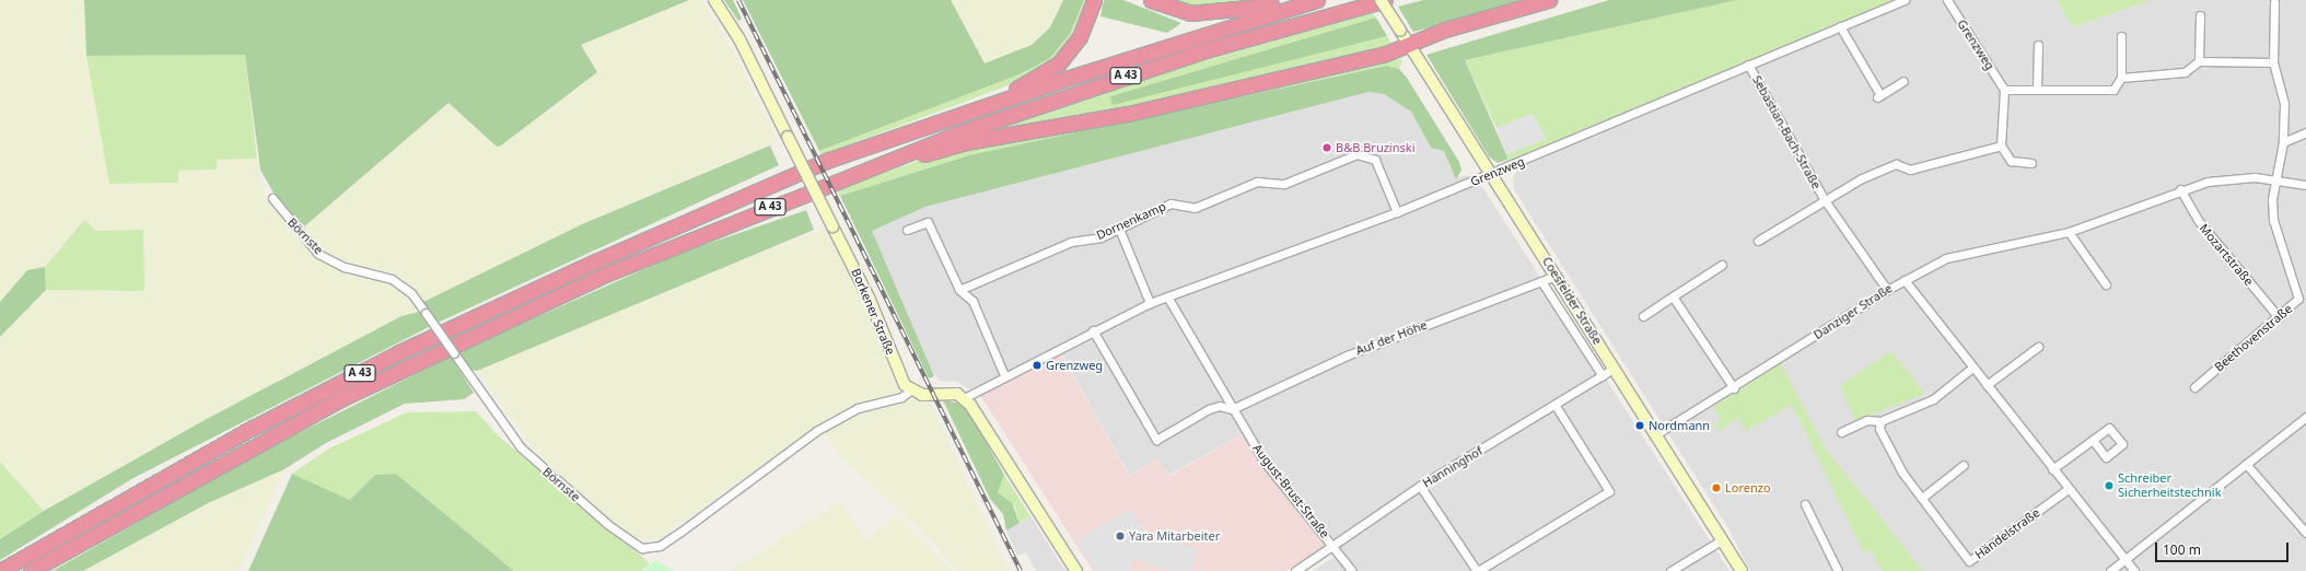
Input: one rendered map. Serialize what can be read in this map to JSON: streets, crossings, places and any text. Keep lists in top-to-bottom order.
{
  "streets": {
    "highway": ["A 43"],
    "street": [
      "Grenzweg",
      "Sebastian-Bach-Straße",
      "Dornenkamp",
      "Börnste",
      "Mozartstraße",
      "Coesfelder Straße",
      "Borkener Straße",
      "Danziger Straße",
      "Auf der Höhe",
      "Beethovenstraße",
      "Hanninghof",
      "August-Brust-Straße",
      "Händelstraße"
    ]
  },
  "crossings": [
    ["Grenzweg", "Sebastian-Bach-Straße"],
    ["Grenzweg", "Dornenkamp"],
    ["Grenzweg", "Coesfelder Straße"],
    ["Grenzweg", "August-Brust-Straße"],
    ["Sebastian-Bach-Straße", "Danziger Straße"],
    ["Börnste", "Borkener Straße"],
    ["Mozartstraße", "Danziger Straße"],
    ["Mozartstraße", "Beethovenstraße"],
    ["Coesfelder Straße", "Danziger Straße"],
    ["Coesfelder Straße", "Auf der Höhe"],
    ["Coesfelder Straße", "Hanninghof"],
    ["Danziger Straße", "Beethovenstraße"],
    ["Auf der Höhe", "August-Brust-Straße"],
    ["Hanninghof", "August-Brust-Straße"]
  ],
  "places": [
    "B&B Bruzinski",
    "Grenzweg",
    "Nordmann",
    "Schreiber Sicherheitstechnik",
    "Lorenzo",
    "Yara Mitarbeiter"
  ],
  "scale_bar": "100 m"
}
